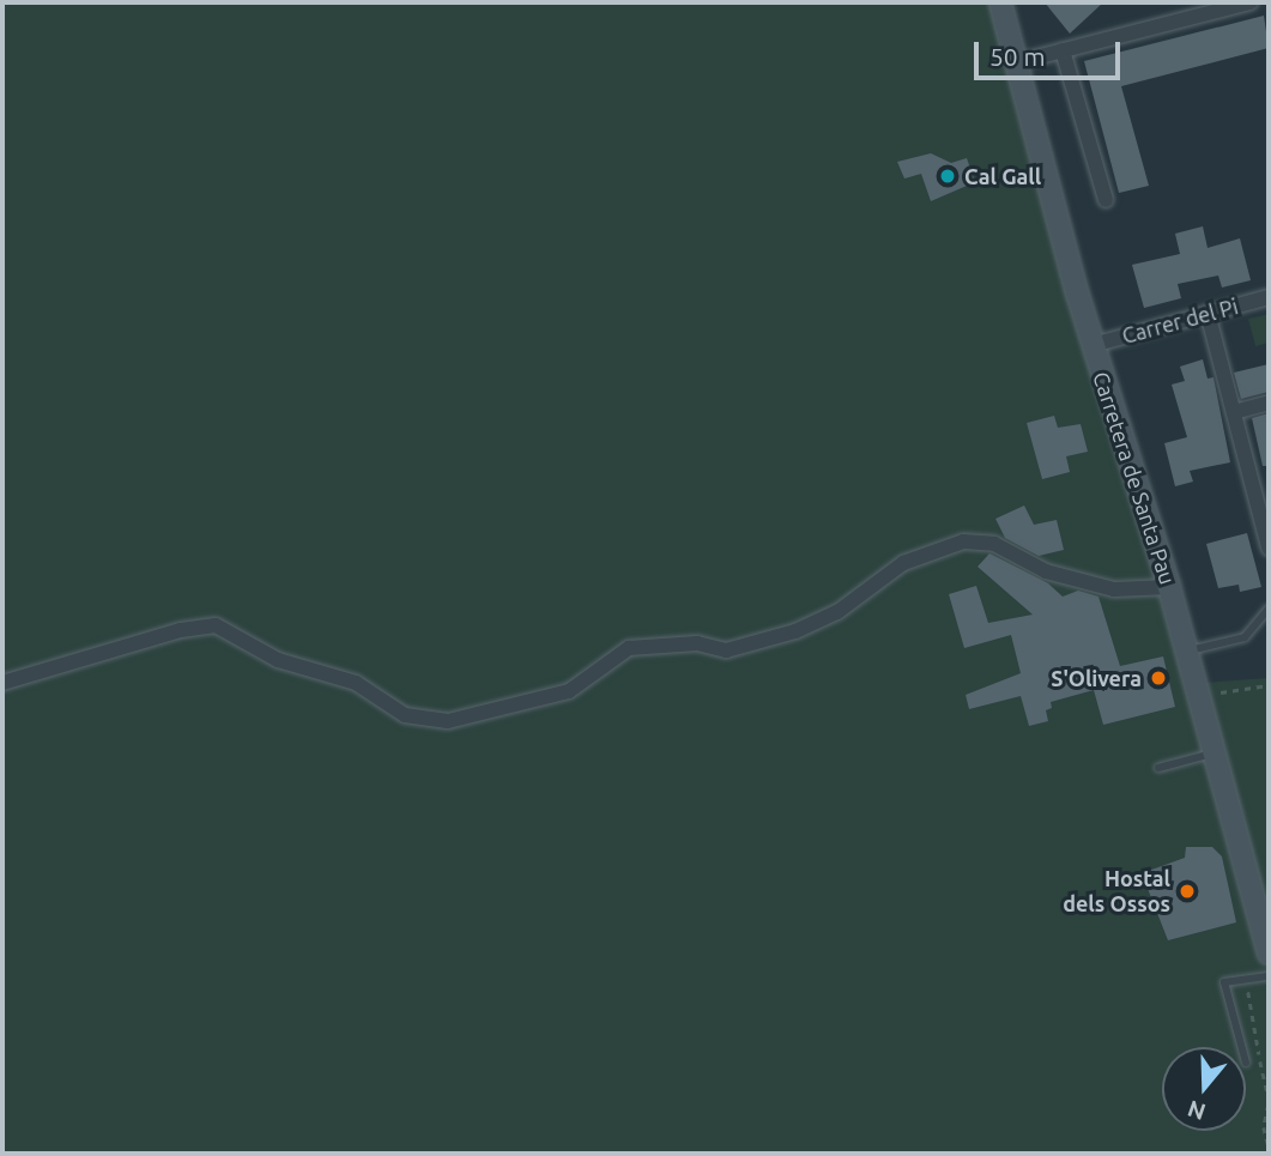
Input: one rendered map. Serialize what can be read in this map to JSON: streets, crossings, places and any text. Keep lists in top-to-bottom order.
{
  "streets": {
    "main road": ["Carretera de Santa Pau"],
    "street": ["Carrer del Pi"]
  },
  "crossings": [
    ["Carrer del Pi", "Carretera de Santa Pau"]
  ],
  "places": ["Cal Gall", "S'Olivera", "Hostal dels Ossos"],
  "scale_bar": "50 m",
  "north": "bottom"
}
